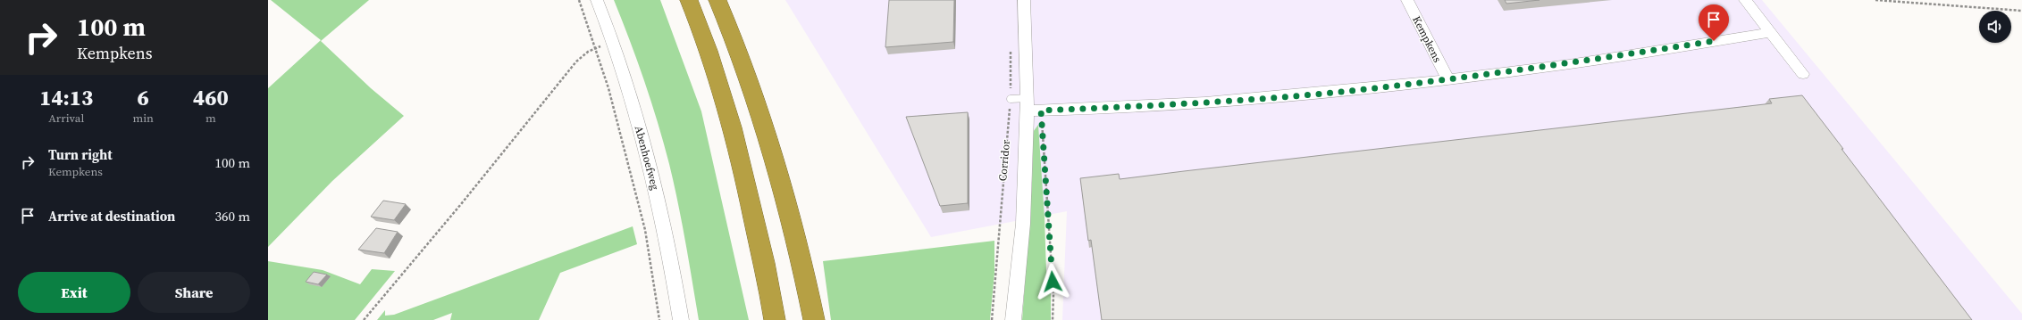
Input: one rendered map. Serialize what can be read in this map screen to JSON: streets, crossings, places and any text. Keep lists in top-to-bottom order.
{
  "streets": {
    "street": ["Kempkens", "Abenhoefweg", "Corridor"]
  },
  "crossings": [
    ["Kempkens", "Corridor"]
  ],
  "page": {
    "turn": ["100 m", "Kempkens"],
    "eta": [
      "14:13",
      "Arrival",
      "6",
      "min",
      "460",
      "m"
    ],
    "list": [
      {
        "name": "Turn right",
        "note": "Kempkens",
        "value": "100 m"
      },
      {
        "name": "Arrive at destination",
        "value": "360 m"
      }
    ],
    "buttons": ["Exit", "Share"]
  }
}
